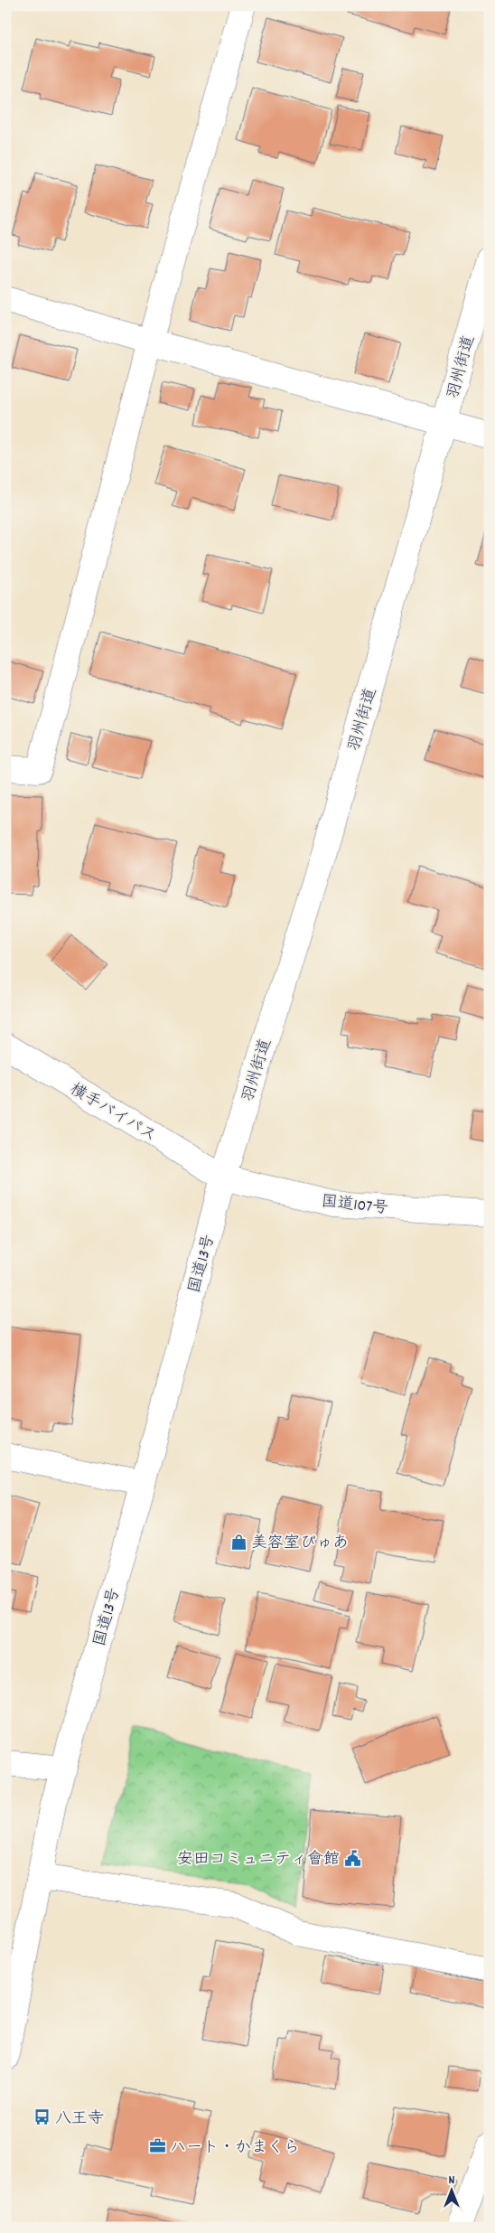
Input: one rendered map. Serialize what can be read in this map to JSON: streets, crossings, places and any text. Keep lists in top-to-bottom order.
{
  "streets": {
    "main road": [
      "羽州街道",
      "横手バイパス",
      "国道107号",
      "国道13号"
    ]
  },
  "crossings": [
    ["羽州街道", "横手バイパス"],
    ["羽州街道", "国道107号"],
    ["羽州街道", "国道13号"],
    ["横手バイパス", "国道107号"],
    ["横手バイパス", "国道13号"],
    ["国道107号", "国道13号"]
  ],
  "places": {
    "shop": ["美容室ぴゅあ"],
    "public building": ["安田コミュニティ會館"],
    "bus stop": ["八王寺"],
    "office": ["ハート・かまくら"]
  },
  "north": "top"
}
